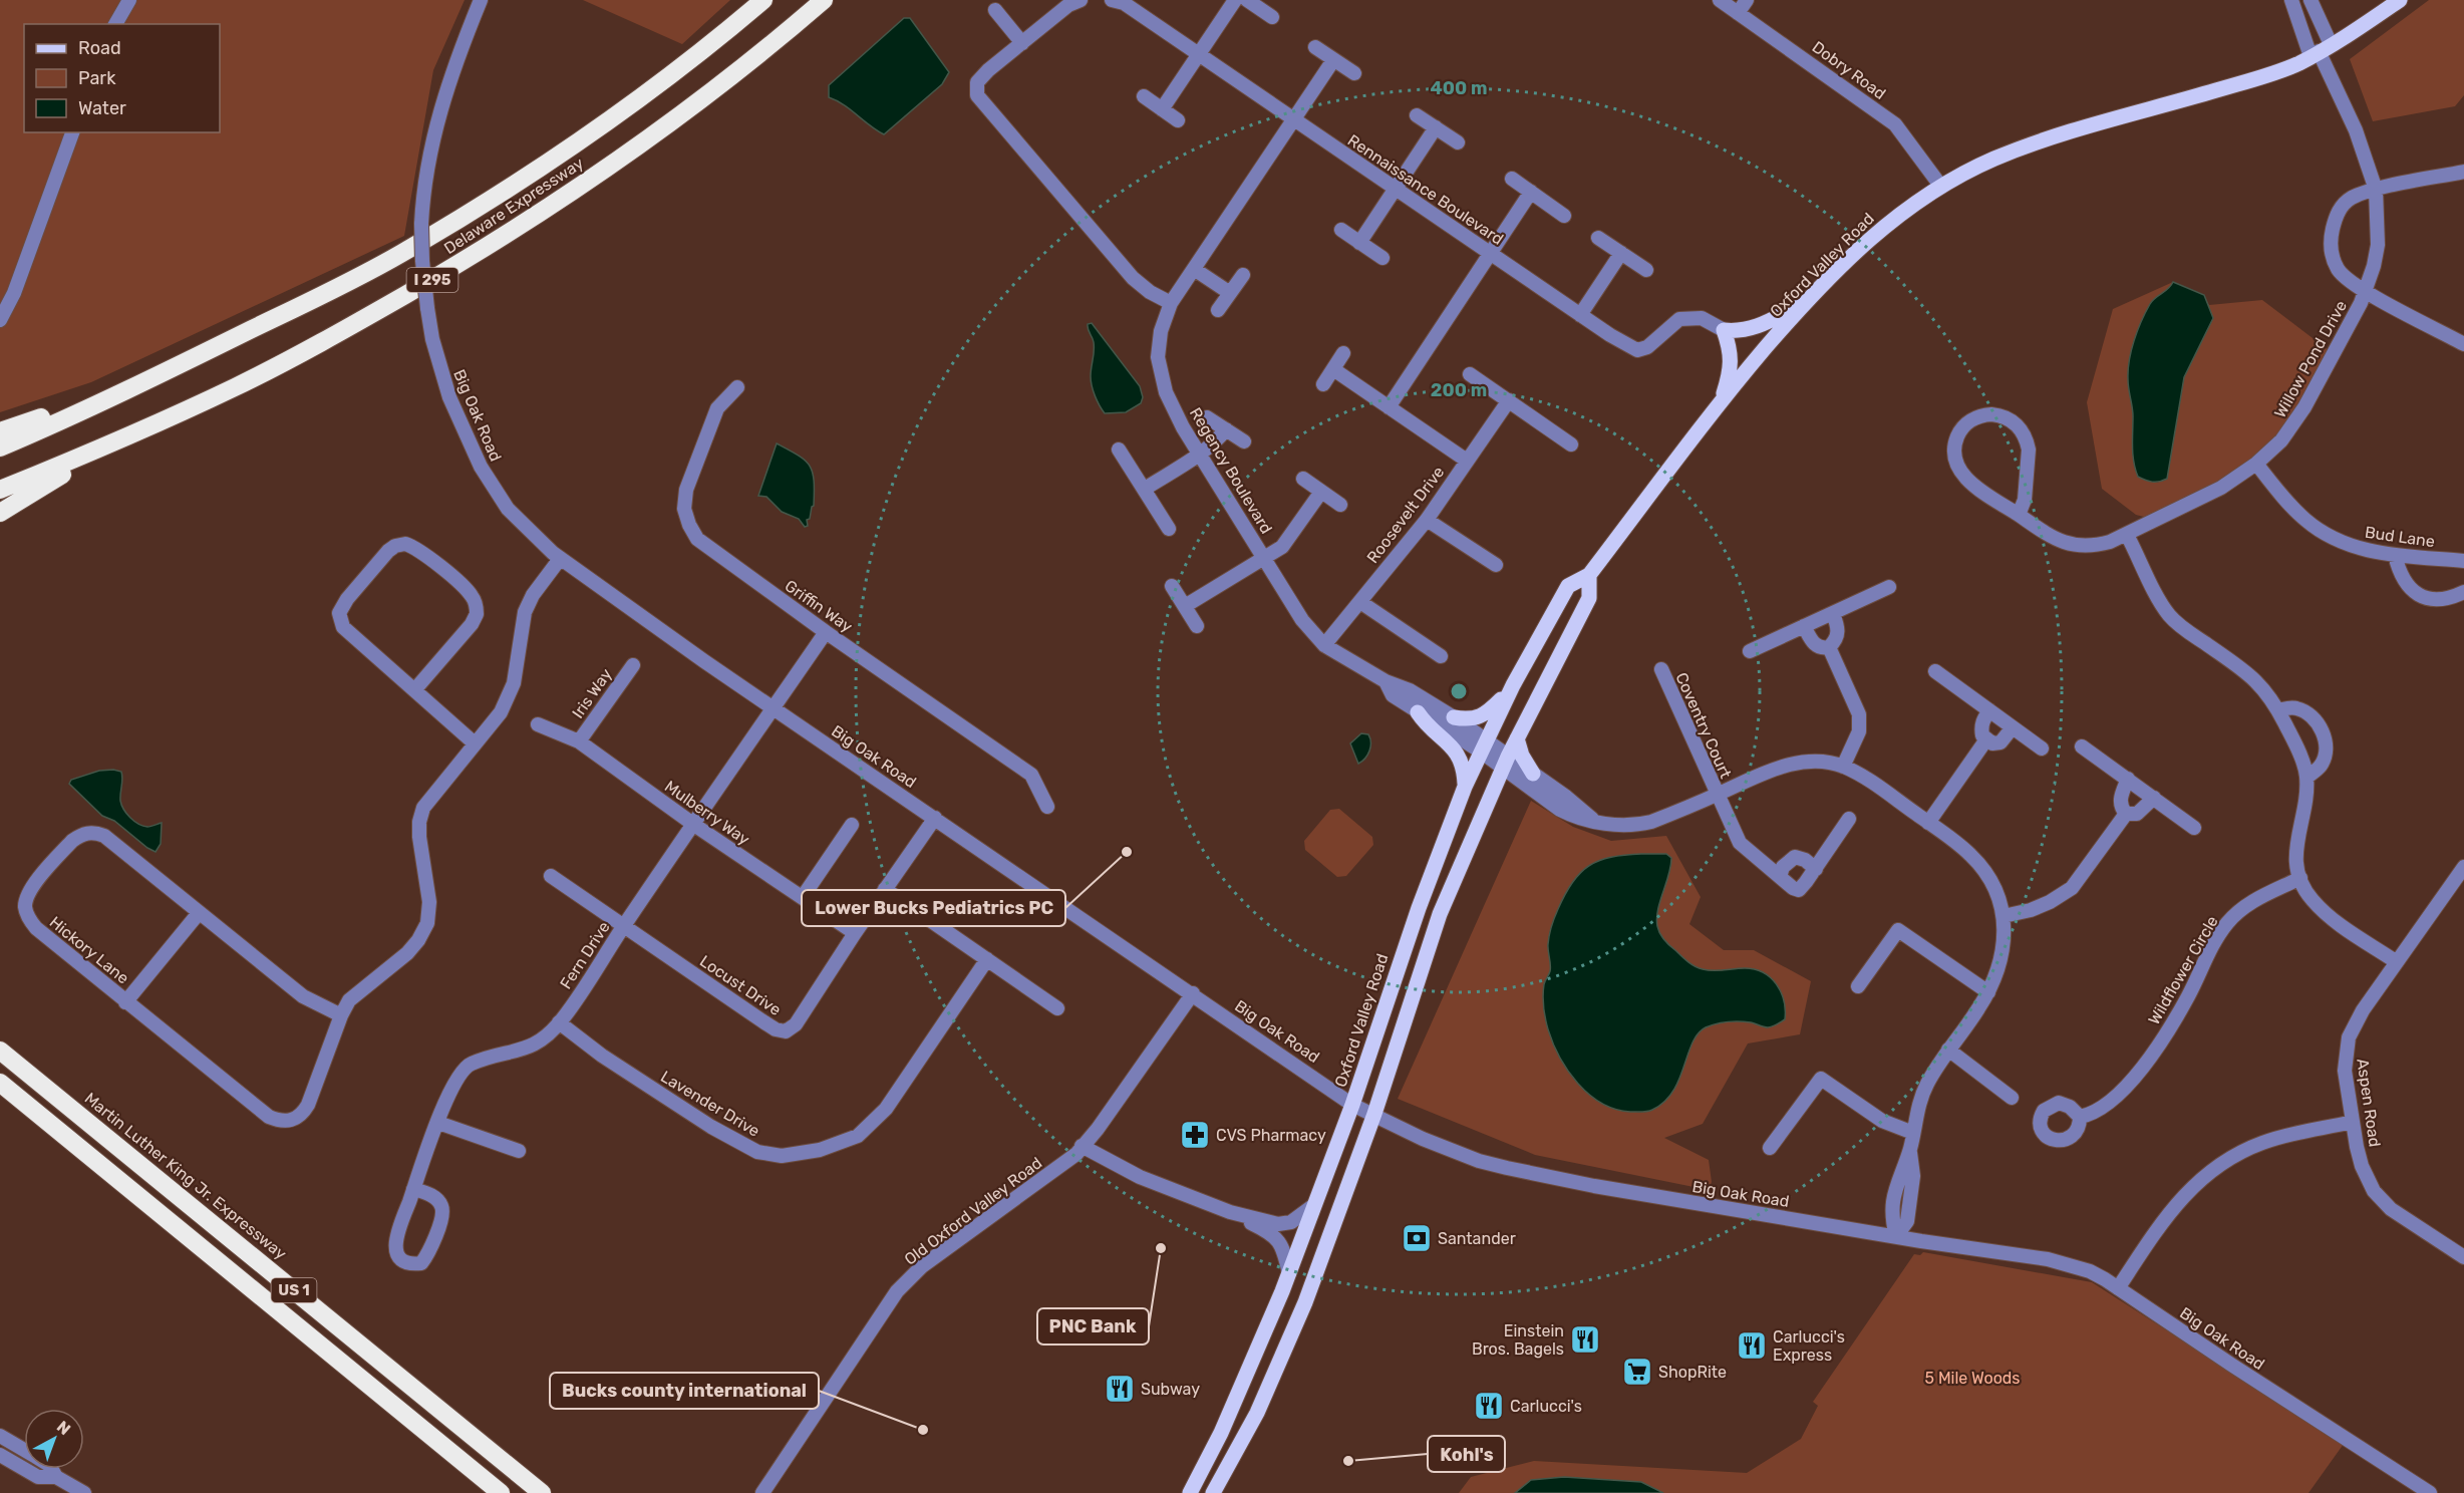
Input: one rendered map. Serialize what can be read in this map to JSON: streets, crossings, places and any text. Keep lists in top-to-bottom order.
{
  "streets": {
    "highway": [
      "Delaware Expressway",
      "I 295",
      "Martin Luther King Jr. Expressway",
      "US 1"
    ],
    "main road": ["Oxford Valley Road"],
    "street": [
      "Dobry Road",
      "Rennaissance Boulevard",
      "Willow Pond Drive",
      "Big Oak Road",
      "Regency Boulevard",
      "Roosevelt Drive",
      "Bud Lane",
      "Griffin Way",
      "Iris Way",
      "Coventry Court",
      "Mulberry Way",
      "Hickory Lane",
      "Fern Drive",
      "Wildflower Circle",
      "Locust Drive",
      "Aspen Road",
      "Lavender Drive",
      "Old Oxford Valley Road"
    ]
  },
  "crossings": [
    ["Dobry Road", "Oxford Valley Road"],
    ["Rennaissance Boulevard", "Regency Boulevard"],
    ["Delaware Expressway", "I 295"],
    ["Oxford Valley Road", "Willow Pond Drive"],
    ["Oxford Valley Road", "Big Oak Road"],
    ["Oxford Valley Road", "Regency Boulevard"],
    ["Willow Pond Drive", "Bud Lane"],
    ["Big Oak Road", "Hickory Lane"],
    ["Big Oak Road", "Fern Drive"],
    ["Big Oak Road", "Locust Drive"],
    ["Big Oak Road", "Old Oxford Valley Road"],
    ["Regency Boulevard", "Roosevelt Drive"],
    ["Griffin Way", "Fern Drive"],
    ["Iris Way", "Mulberry Way"],
    ["Mulberry Way", "Fern Drive"],
    ["Mulberry Way", "Locust Drive"],
    ["Fern Drive", "Locust Drive"],
    ["Fern Drive", "Lavender Drive"]
  ],
  "parks": ["5 Mile Woods"],
  "places": {
    "other": [
      "Lower Bucks Pediatrics PC",
      "PNC Bank",
      "Bucks county international",
      "Kohl's"
    ],
    "pharmacy": ["CVS Pharmacy"],
    "bank": ["Santander"],
    "restaurant": [
      "Einstein Bros. Bagels",
      "Carlucci's Express",
      "Subway",
      "Carlucci's"
    ],
    "supermarket": ["ShopRite"]
  },
  "legend": ["Road", "Park", "Water"],
  "north": "top right",
  "rings": ["400 m", "200 m"]
}
